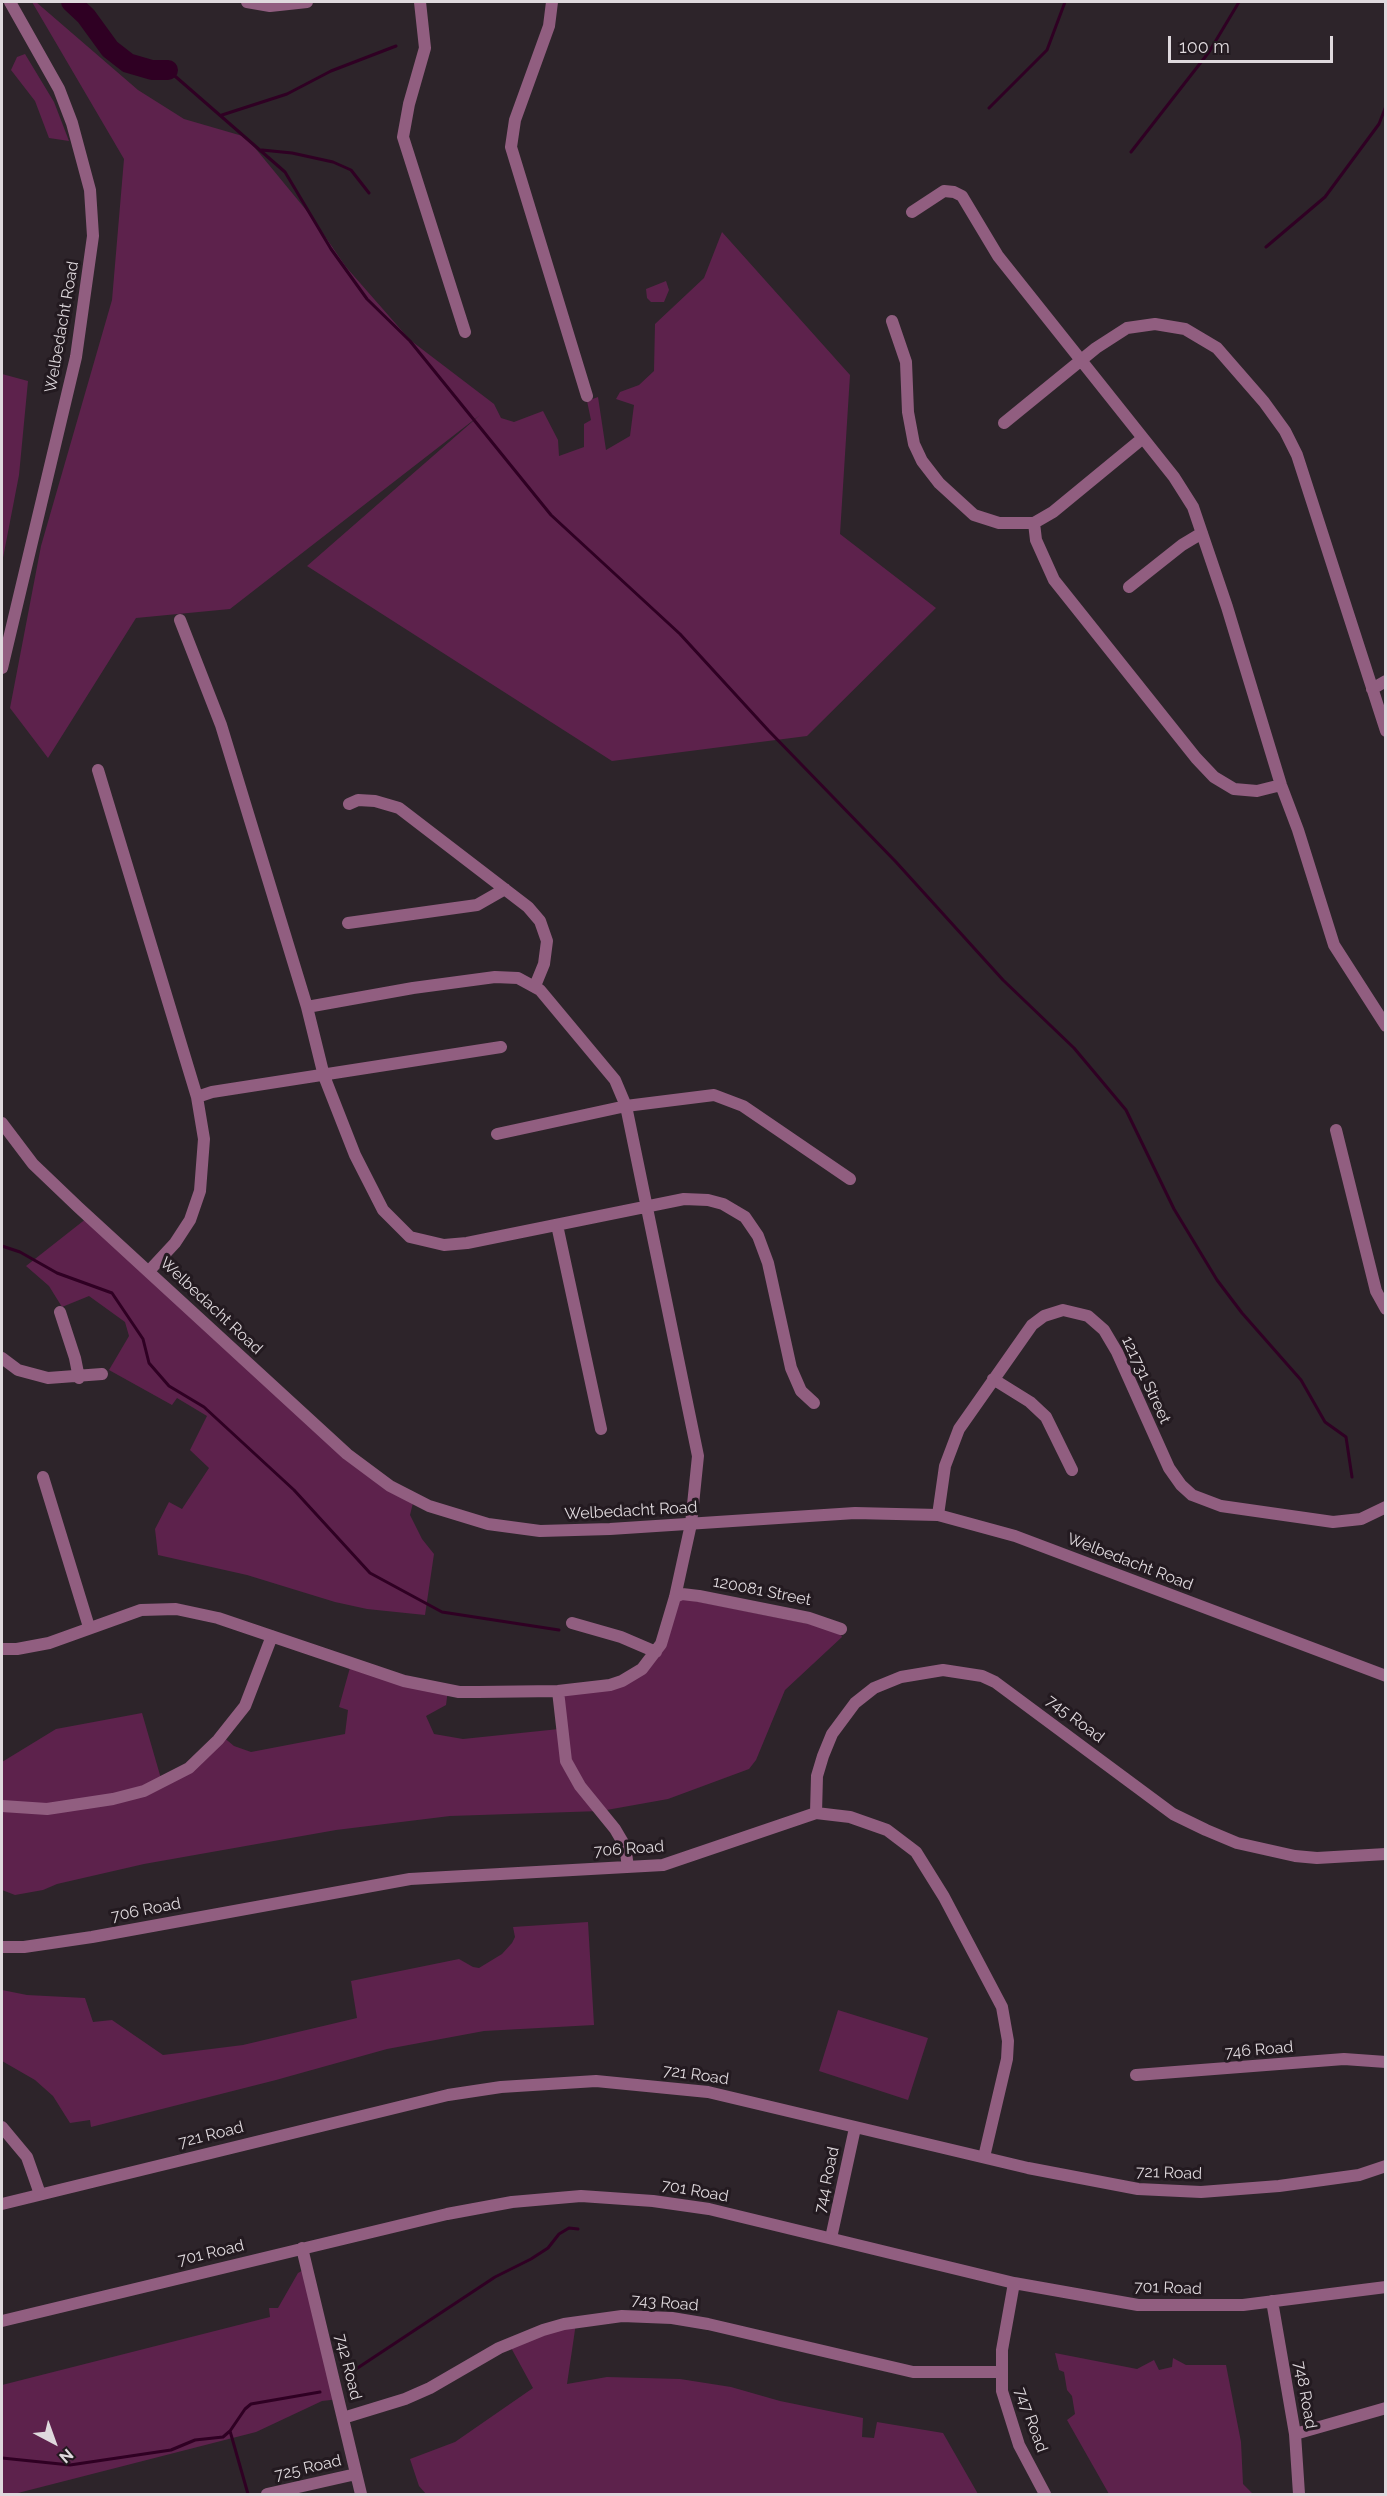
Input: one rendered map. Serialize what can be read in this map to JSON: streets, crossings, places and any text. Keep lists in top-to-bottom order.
{
  "streets": {
    "street": [
      "Welbedacht Road",
      "121731 Street",
      "120081 Street",
      "745 Road",
      "706 Road",
      "746 Road",
      "721 Road",
      "744 Road",
      "701 Road",
      "743 Road",
      "742 Road",
      "748 Road",
      "747 Road",
      "725 Road"
    ]
  },
  "crossings": [
    ["Welbedacht Road", "121731 Street"],
    ["745 Road", "706 Road"],
    ["706 Road", "721 Road"],
    ["721 Road", "744 Road"],
    ["744 Road", "701 Road"],
    ["701 Road", "742 Road"],
    ["701 Road", "748 Road"],
    ["701 Road", "747 Road"],
    ["743 Road", "742 Road"],
    ["743 Road", "747 Road"],
    ["742 Road", "725 Road"]
  ],
  "scale_bar": "100 m",
  "north": "bottom right"
}
